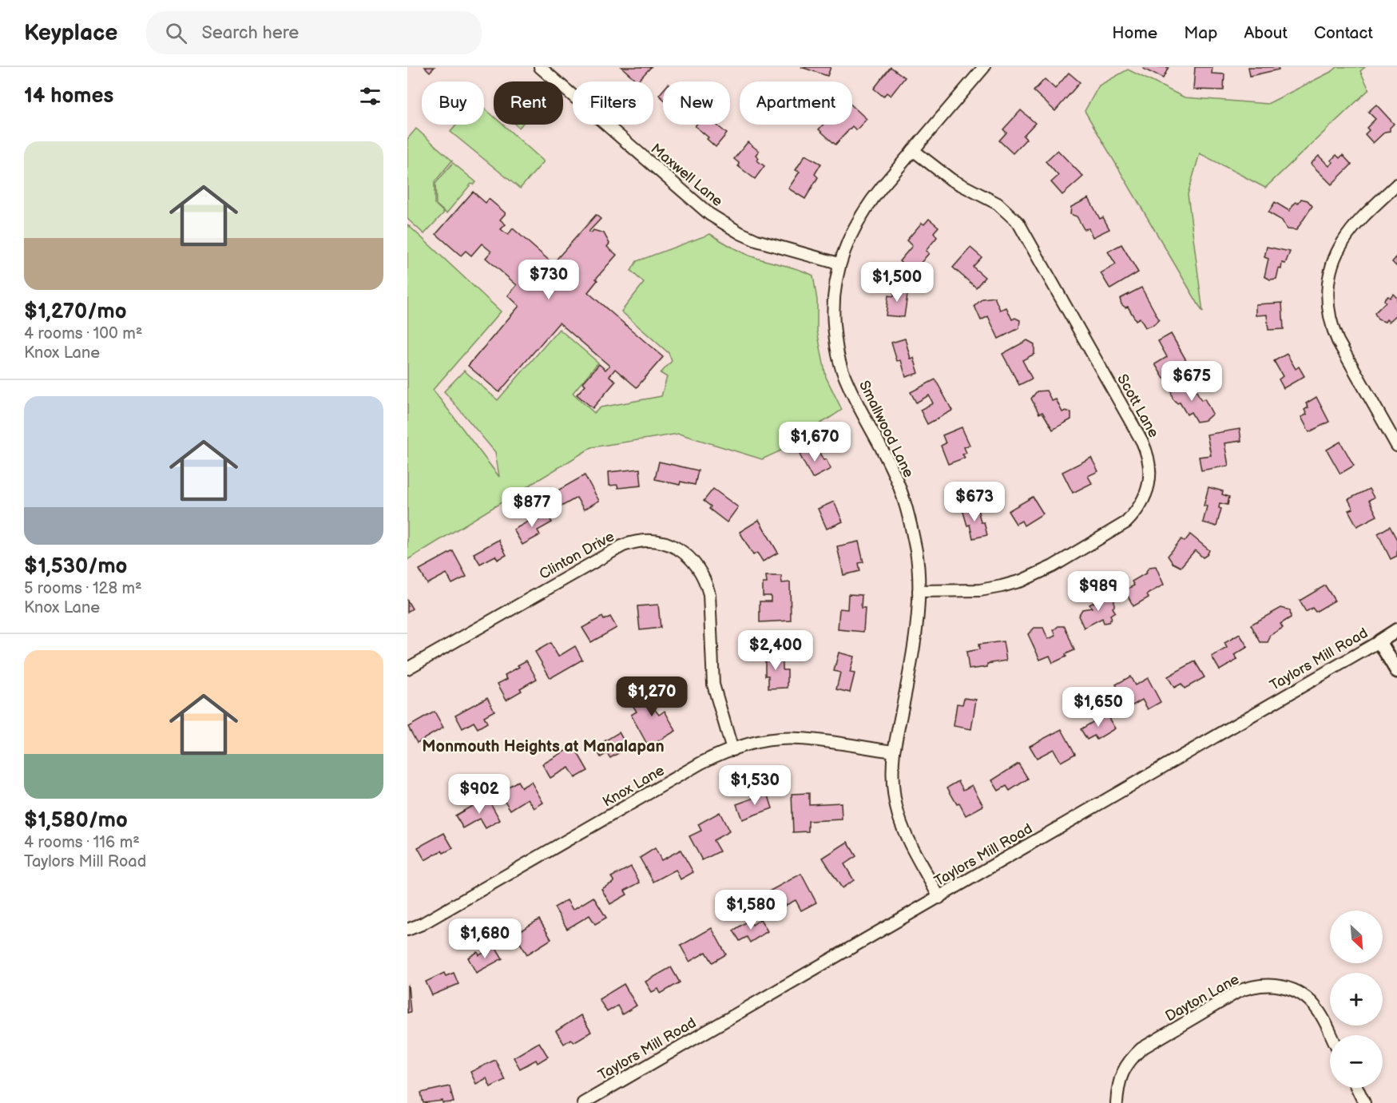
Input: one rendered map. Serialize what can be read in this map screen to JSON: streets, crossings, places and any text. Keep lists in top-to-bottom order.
{
  "streets": {
    "street": [
      "Maxwell Lane",
      "Scott Lane",
      "Smallwood Lane",
      "Clinton Drive",
      "Taylors Mill Road",
      "Knox Lane",
      "Dayton Lane"
    ]
  },
  "crossings": [
    ["Maxwell Lane", "Smallwood Lane"],
    ["Scott Lane", "Smallwood Lane"],
    ["Smallwood Lane", "Taylors Mill Road"],
    ["Smallwood Lane", "Knox Lane"],
    ["Clinton Drive", "Knox Lane"]
  ],
  "districts": ["Monmouth Heights at Manalapan"],
  "north": "bottom right",
  "page": {
    "header": "Keyplace",
    "search": "Search here",
    "nav": [
      "Home",
      "Map",
      "About",
      "Contact"
    ],
    "heading": "14 homes",
    "chip": [
      "Buy",
      "Rent",
      "Filters",
      "New",
      "Apartment"
    ],
    "list": [
      {
        "name": "$1,270/mo",
        "note": "4 rooms · 100 m² · Knox Lane"
      },
      {
        "name": "$1,530/mo",
        "note": "5 rooms · 128 m² · Knox Lane"
      },
      {
        "name": "$1,580/mo",
        "note": "4 rooms · 116 m² · Taylors Mill Road"
      }
    ],
    "price": [
      "$730",
      "$1,500",
      "$675",
      "$1,670",
      "$673",
      "$877",
      "$989",
      "$2,400",
      "$1,270",
      "$1,650",
      "$1,530",
      "$902",
      "$1,580",
      "$1,680"
    ],
    "map_buttons": ["+", "−"]
  }
}
